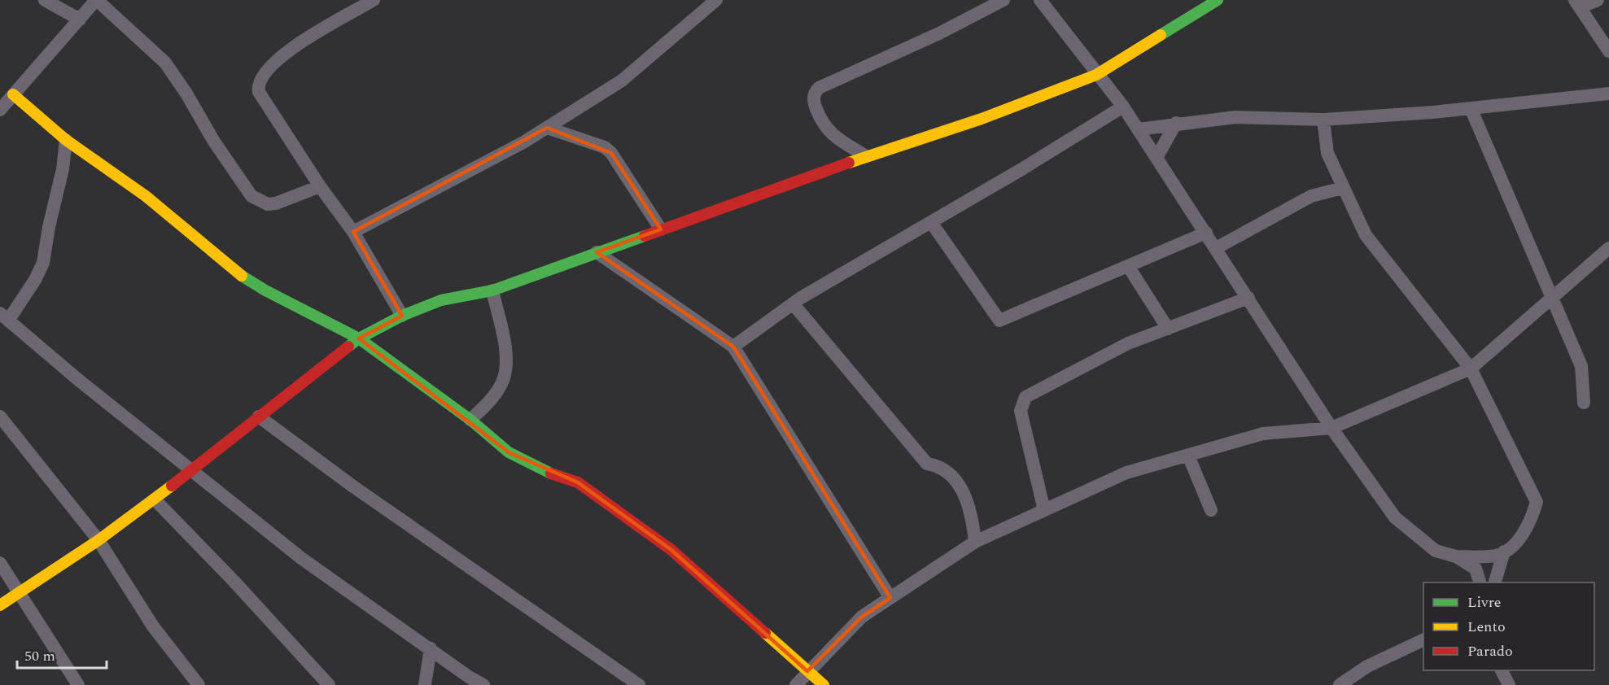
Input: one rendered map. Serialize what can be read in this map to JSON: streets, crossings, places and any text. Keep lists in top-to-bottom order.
{
  "legend": ["Livre", "Lento", "Parado"],
  "scale_bar": "50 m"
}
